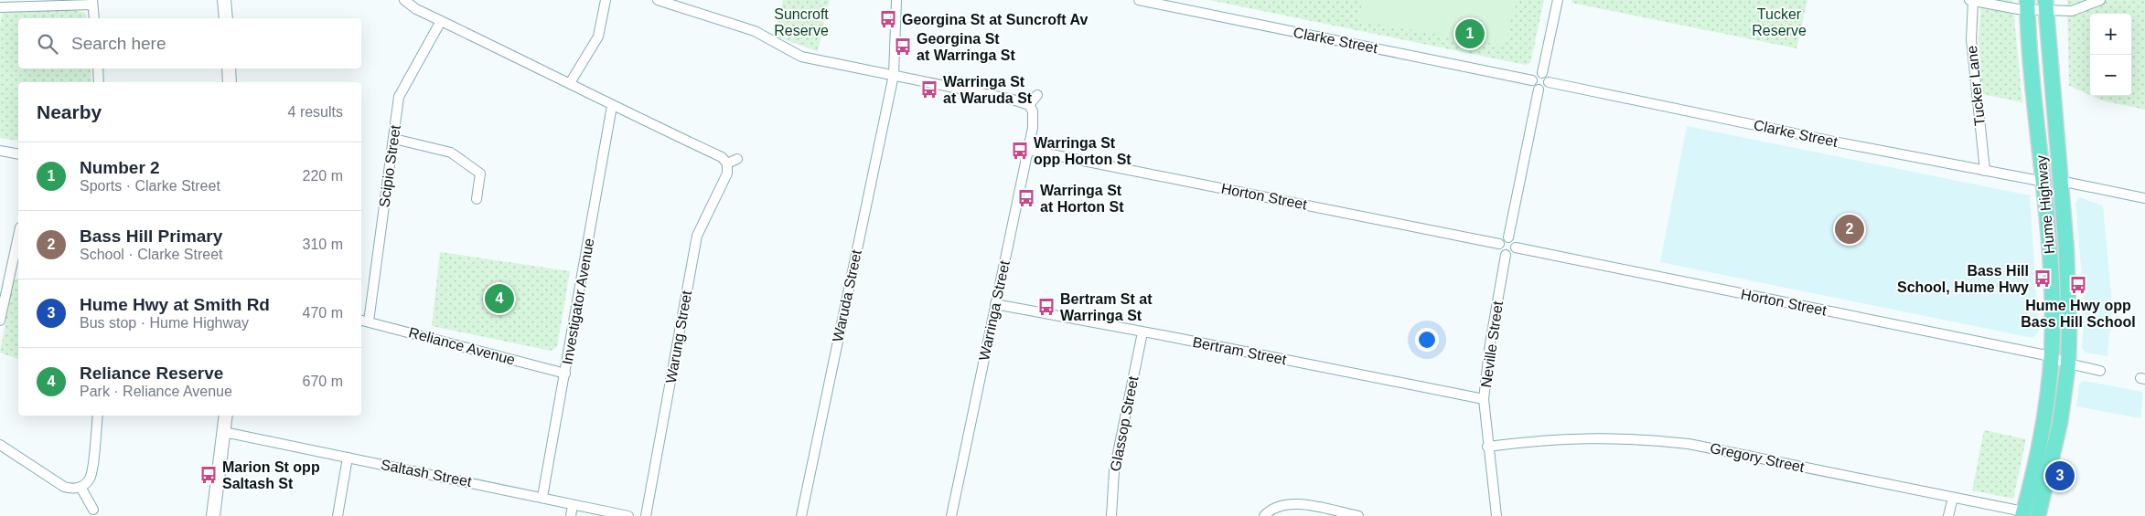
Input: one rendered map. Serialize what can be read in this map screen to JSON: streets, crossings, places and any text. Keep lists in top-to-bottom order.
{
  "streets": {
    "highway": ["Hume Highway"],
    "street": [
      "Clarke Street",
      "Tucker Lane",
      "Scipio Street",
      "Horton Street",
      "Waruda Street",
      "Investigator Avenue",
      "Warringa Street",
      "Warung Street",
      "Neville Street",
      "Reliance Avenue",
      "Bertram Street",
      "Glassop Street",
      "Gregory Street",
      "Saltash Street"
    ]
  },
  "crossings": [
    ["Clarke Street", "Tucker Lane"],
    ["Clarke Street", "Hume Highway"],
    ["Scipio Street", "Reliance Avenue"],
    ["Horton Street", "Hume Highway"],
    ["Horton Street", "Warringa Street"],
    ["Horton Street", "Neville Street"],
    ["Hume Highway", "Gregory Street"],
    ["Investigator Avenue", "Reliance Avenue"],
    ["Investigator Avenue", "Saltash Street"],
    ["Warringa Street", "Bertram Street"],
    ["Neville Street", "Bertram Street"],
    ["Neville Street", "Gregory Street"],
    ["Bertram Street", "Glassop Street"]
  ],
  "parks": ["Suncroft Reserve", "Tucker Reserve"],
  "places": {
    "bus stop": [
      "Georgina St at Suncroft Av",
      "Georgina St at Warringa St",
      "Warringa St at Waruda St",
      "Warringa St opp Horton St",
      "Warringa St at Horton St",
      "Bass Hill School, Hume Hwy",
      "Hume Hwy opp Bass Hill School",
      "Bertram St at Warringa St",
      "Marion St opp Saltash St"
    ]
  },
  "page": {
    "map_buttons": ["+", "−"],
    "pins": [
      "1",
      "2",
      "4",
      "3"
    ],
    "search": "Search here",
    "heading": ["Nearby", "4 results"],
    "list": [
      {
        "mark": "1",
        "name": "Number 2",
        "note": "Sports · Clarke Street",
        "value": "220 m"
      },
      {
        "mark": "2",
        "name": "Bass Hill Primary",
        "note": "School · Clarke Street",
        "value": "310 m"
      },
      {
        "mark": "3",
        "name": "Hume Hwy at Smith Rd",
        "note": "Bus stop · Hume Highway",
        "value": "470 m"
      },
      {
        "mark": "4",
        "name": "Reliance Reserve",
        "note": "Park · Reliance Avenue",
        "value": "670 m"
      }
    ]
  }
}
